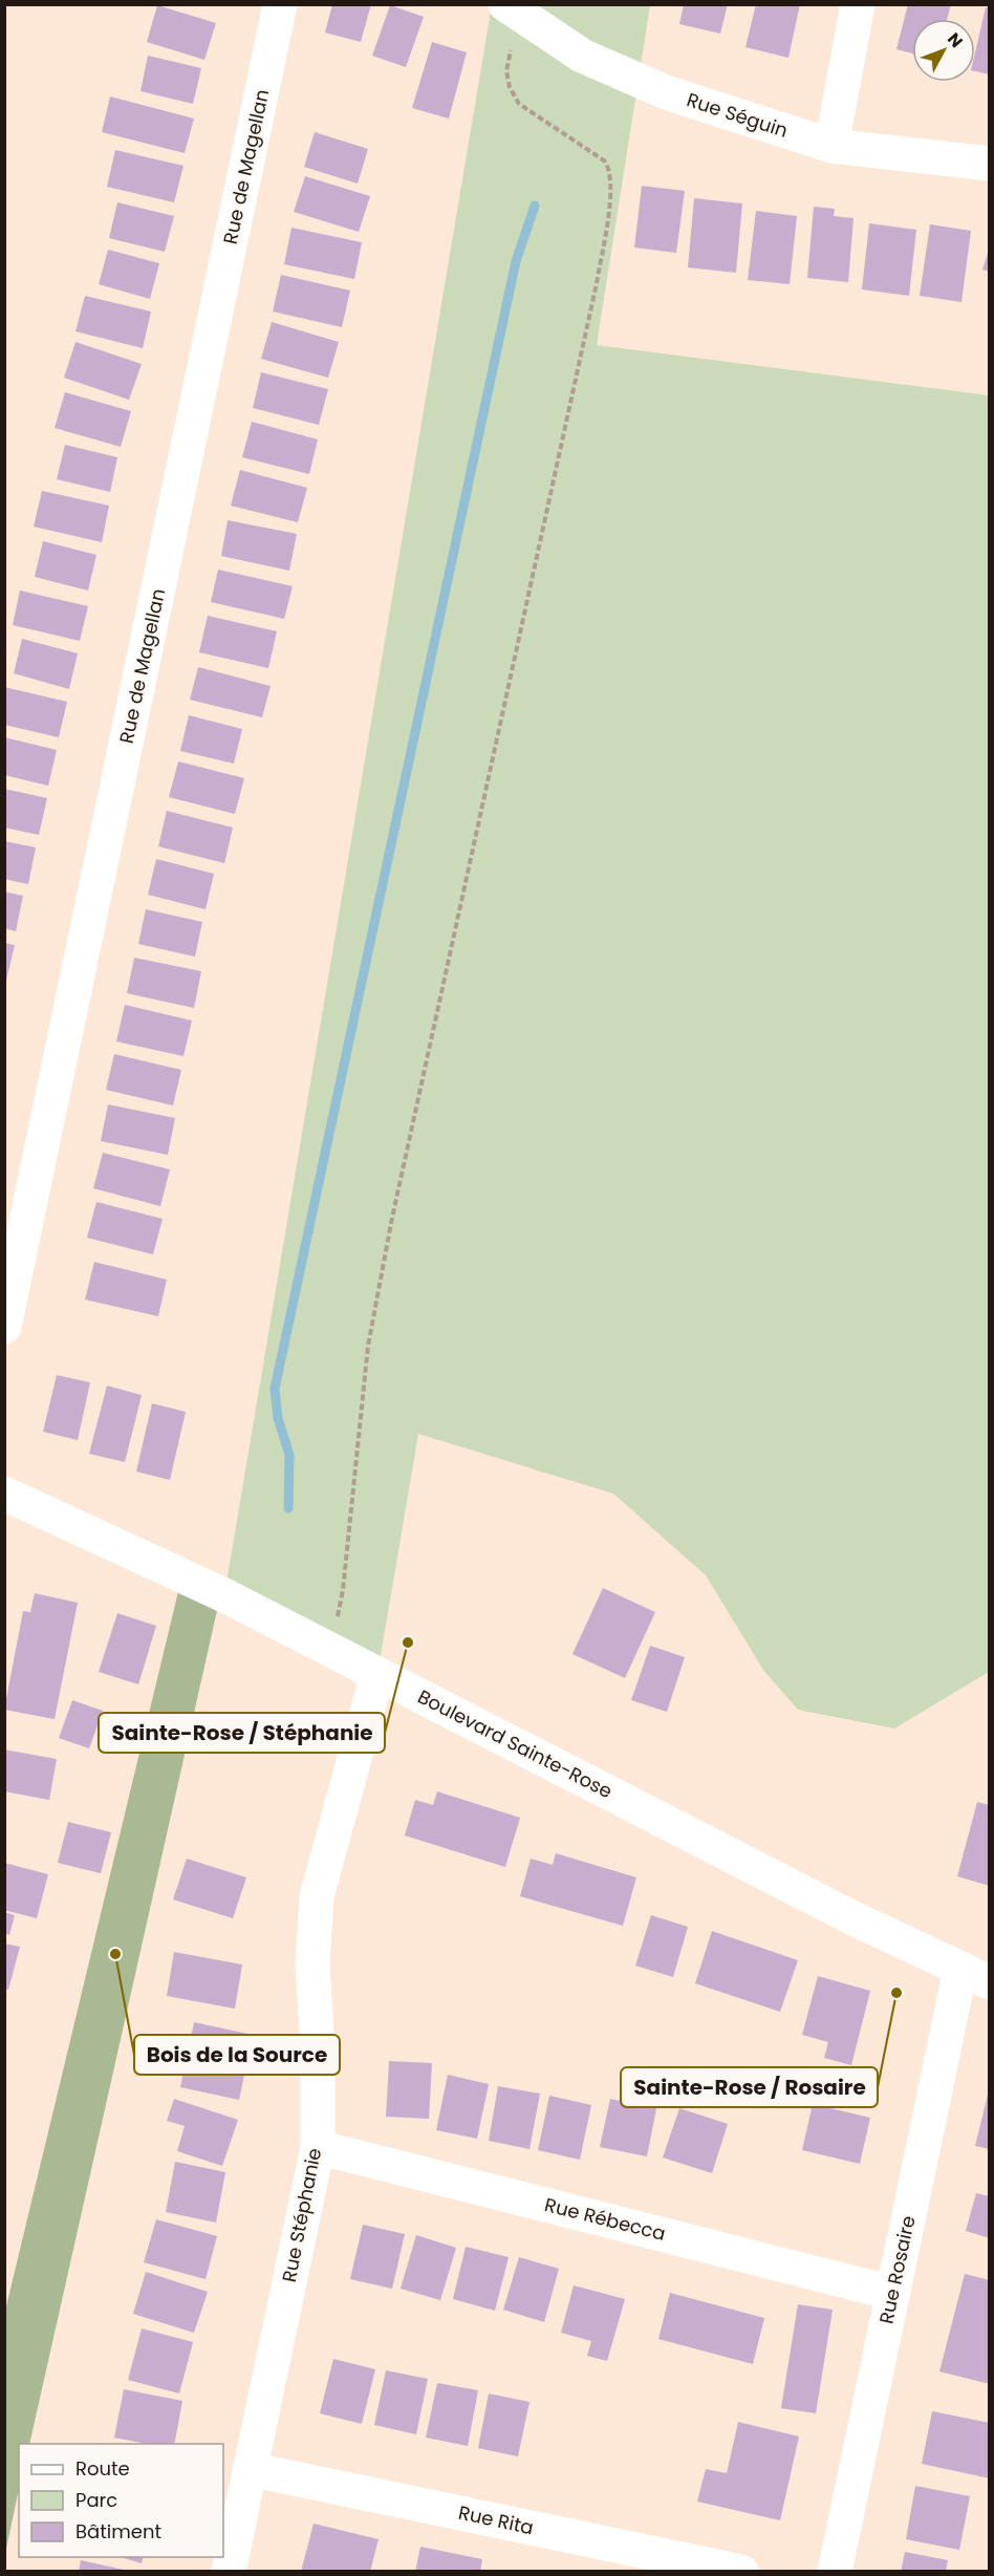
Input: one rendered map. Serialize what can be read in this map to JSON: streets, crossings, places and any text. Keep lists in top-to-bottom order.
{
  "streets": {
    "street": [
      "Rue Séguin",
      "Rue de Magellan",
      "Boulevard Sainte-Rose",
      "Rue Stéphanie",
      "Rue Rébecca",
      "Rue Rosaire",
      "Rue Rita"
    ]
  },
  "crossings": [
    ["Boulevard Sainte-Rose", "Rue Stéphanie"],
    ["Boulevard Sainte-Rose", "Rue Rosaire"],
    ["Rue Stéphanie", "Rue Rébecca"],
    ["Rue Stéphanie", "Rue Rita"],
    ["Rue Rébecca", "Rue Rosaire"]
  ],
  "places": ["Sainte-Rose / Stéphanie", "Bois de la Source", "Sainte-Rose / Rosaire"],
  "legend": ["Route", "Parc", "Bâtiment"],
  "north": "top right"
}
